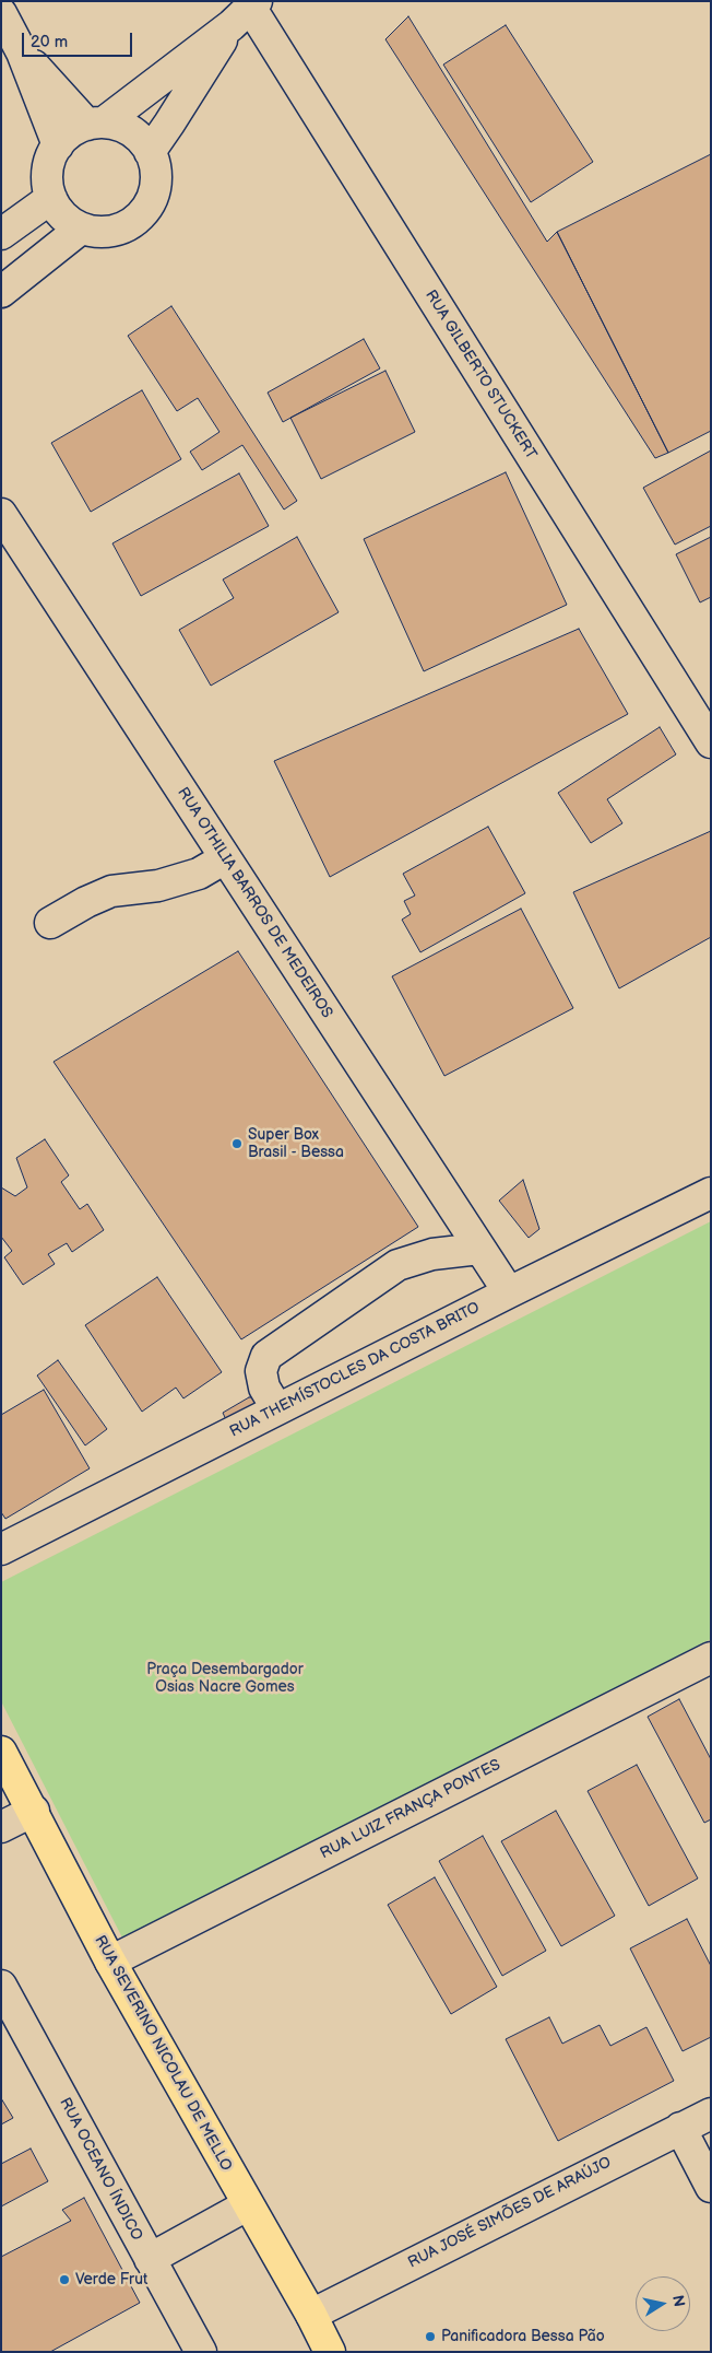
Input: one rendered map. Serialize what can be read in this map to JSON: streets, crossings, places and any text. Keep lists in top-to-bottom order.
{
  "streets": {
    "main road": ["RUA SEVERINO NICOLAU DE MELLO"],
    "street": [
      "RUA GILBERTO STUCKERT",
      "RUA OTHILIA BARROS DE MEDEIROS",
      "RUA THEMÍSTOCLES DA COSTA BRITO",
      "RUA LUIZ FRANÇA PONTES",
      "RUA OCEANO ÍNDICO",
      "RUA JOSÉ SIMÕES DE ARAÚJO"
    ]
  },
  "crossings": [
    ["RUA OTHILIA BARROS DE MEDEIROS", "RUA THEMÍSTOCLES DA COSTA BRITO"],
    ["RUA LUIZ FRANÇA PONTES", "RUA SEVERINO NICOLAU DE MELLO"],
    ["RUA SEVERINO NICOLAU DE MELLO", "RUA JOSÉ SIMÕES DE ARAÚJO"]
  ],
  "parks": ["Praça Desembargador Osias Nacre Gomes"],
  "places": ["Super Box Brasil - Bessa", "Verde Frut", "Panificadora Bessa Pão"],
  "scale_bar": "20 m",
  "north": "right"
}
